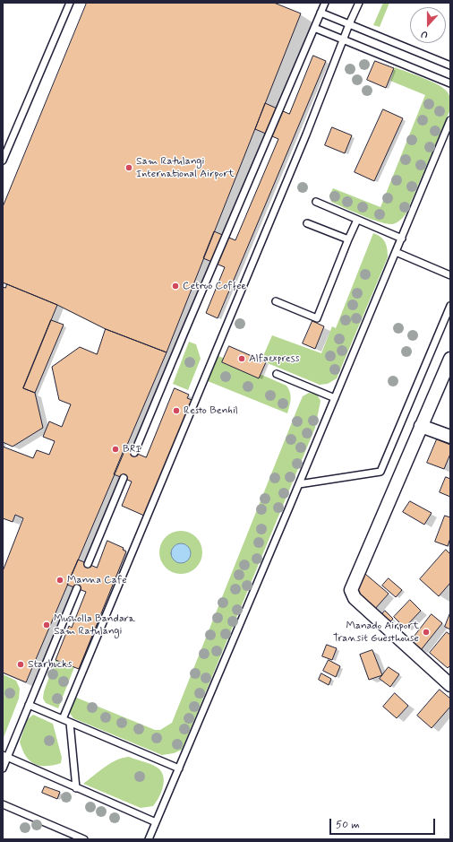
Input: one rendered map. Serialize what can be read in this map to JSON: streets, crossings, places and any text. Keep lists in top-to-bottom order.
{
  "places": [
    "Sam Ratulangi International Airport",
    "Cetroo Coffee",
    "Alfaexpress",
    "Resto Benhil",
    "BRI",
    "Manna Cafe",
    "Musholla Bandara Sam Ratulangi",
    "Manado Airport Transit Guesthouse",
    "Starbucks"
  ],
  "scale_bar": "50 m",
  "north": "bottom"
}
